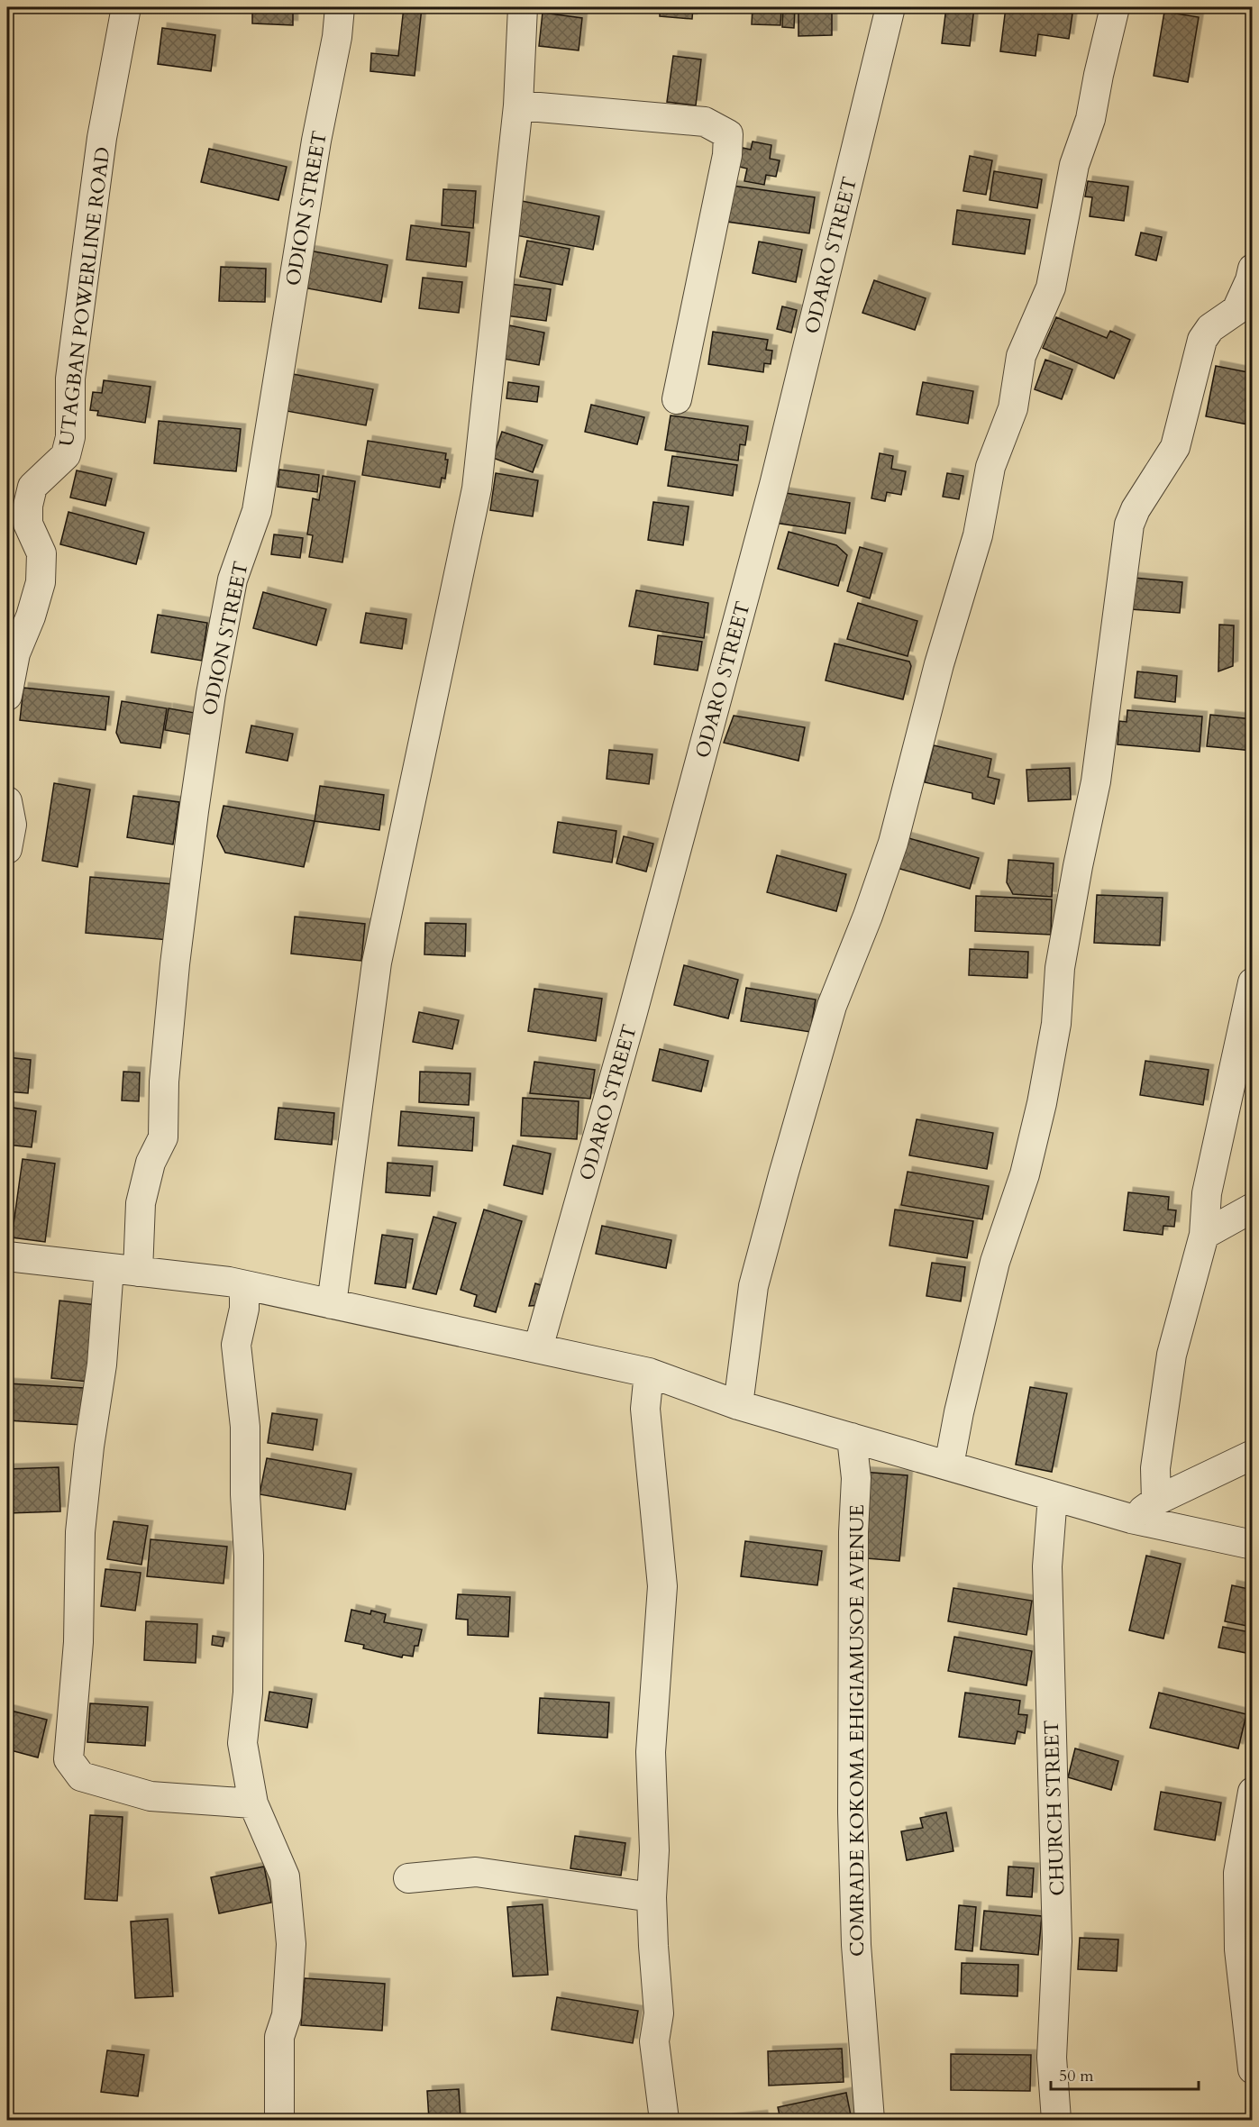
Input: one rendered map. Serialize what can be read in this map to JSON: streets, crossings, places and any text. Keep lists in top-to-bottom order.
{
  "streets": {
    "street": [
      "ODION STREET",
      "ODARO STREET",
      "UTAGBAN POWERLINE ROAD",
      "COMRADE KOKOMA EHIGIAMUSOE AVENUE",
      "CHURCH STREET"
    ]
  },
  "scale_bar": "50 m"
}
